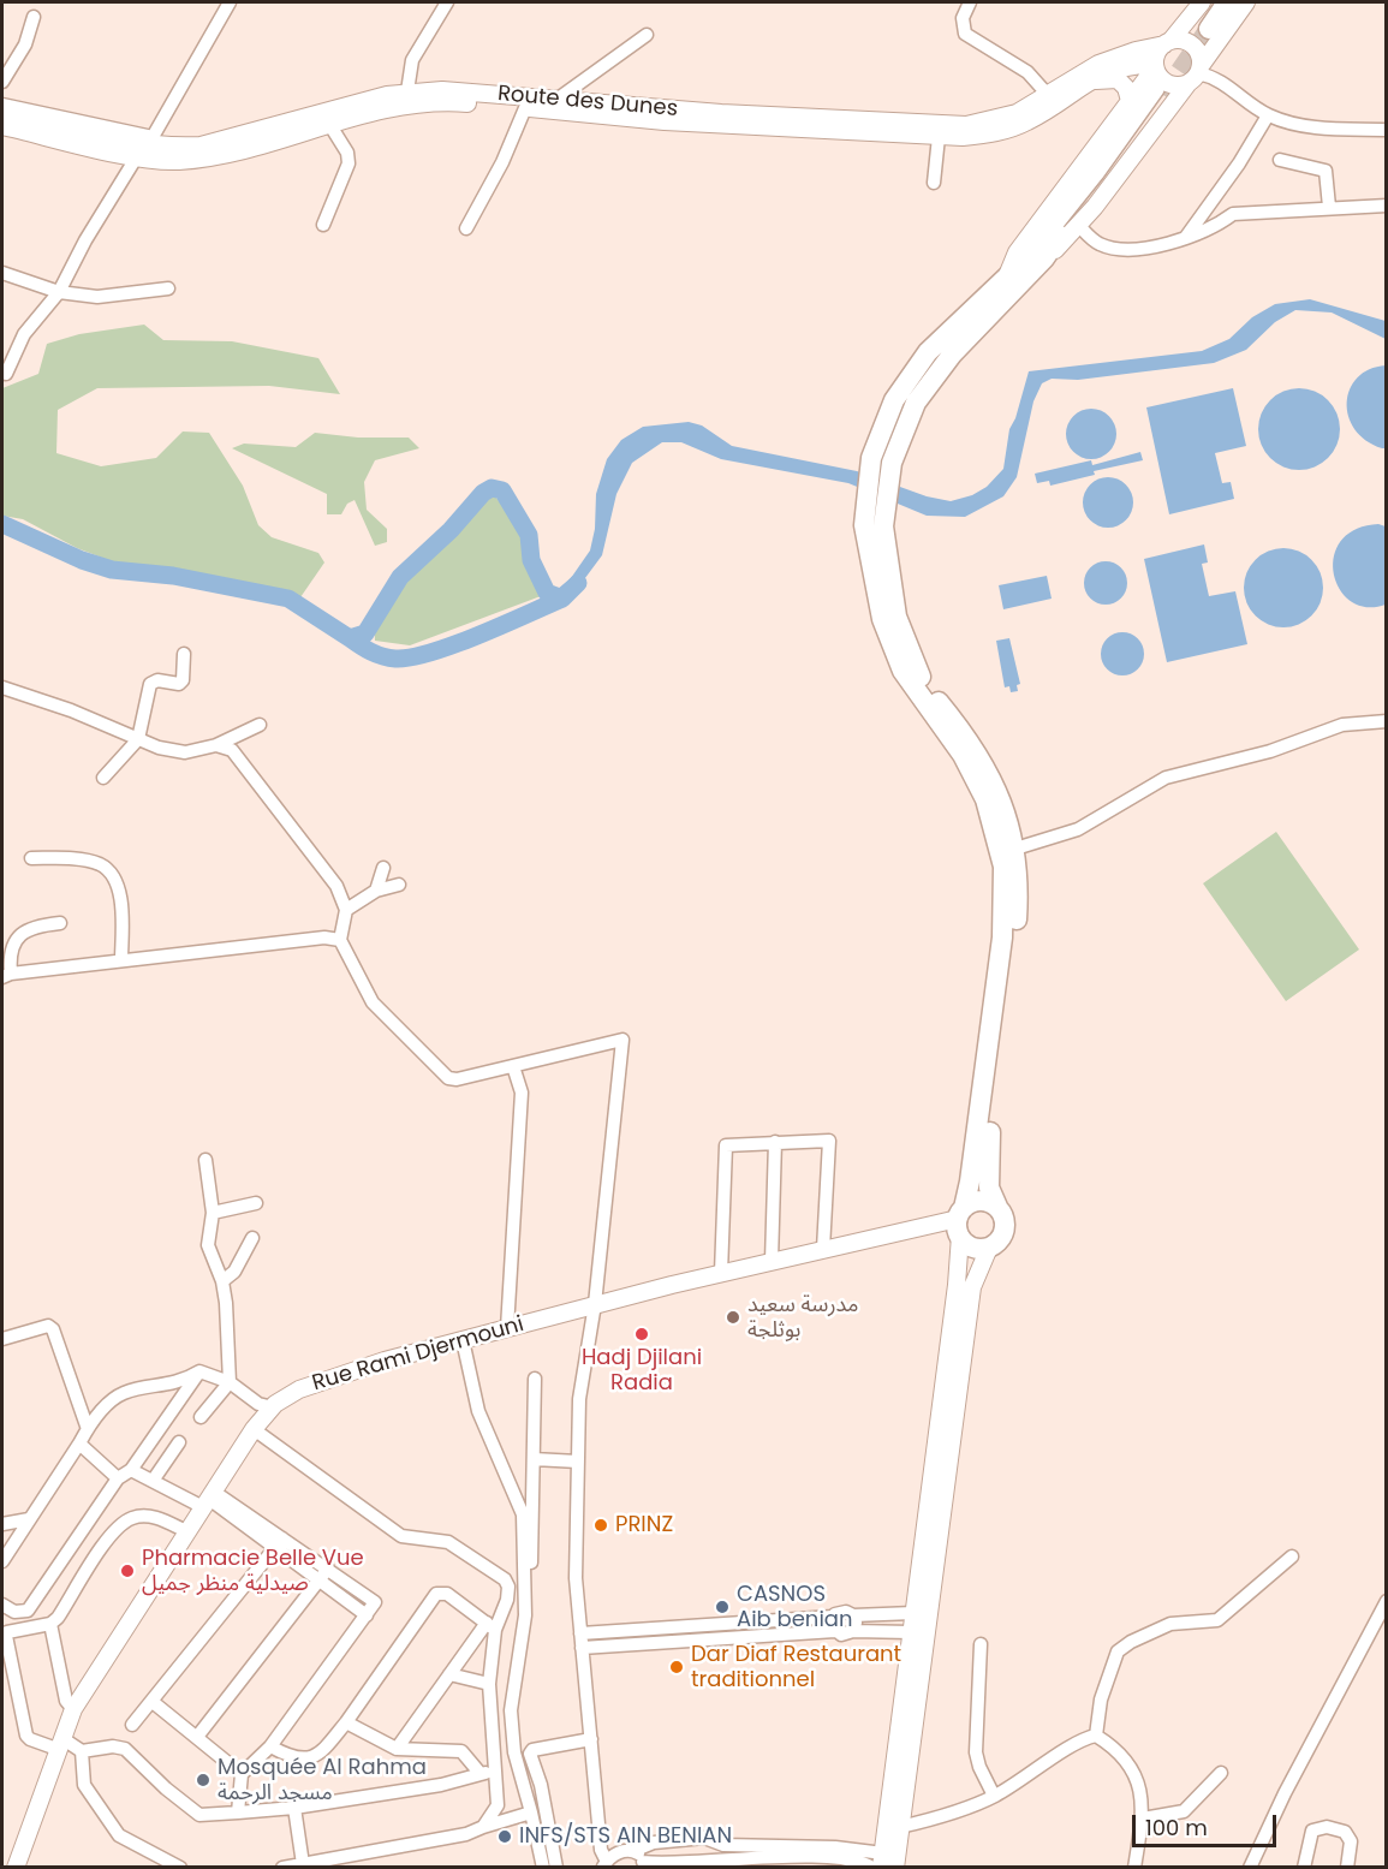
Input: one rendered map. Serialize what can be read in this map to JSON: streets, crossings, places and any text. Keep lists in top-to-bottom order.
{
  "streets": {
    "main road": ["Route des Dunes", "Rue Rami Djermouni"]
  },
  "places": [
    "مدرسة سعيد بوثلجة",
    "Hadj Djilani Radia",
    "PRINZ",
    "Pharmacie Belle Vue صيدلية منظر جميل",
    "CASNOS Aib benian",
    "Dar Diaf Restaurant traditionnel",
    "Mosquée Al Rahma مسجد الرحمة",
    "INFS/STS AIN BENIAN"
  ],
  "scale_bar": "100 m"
}
